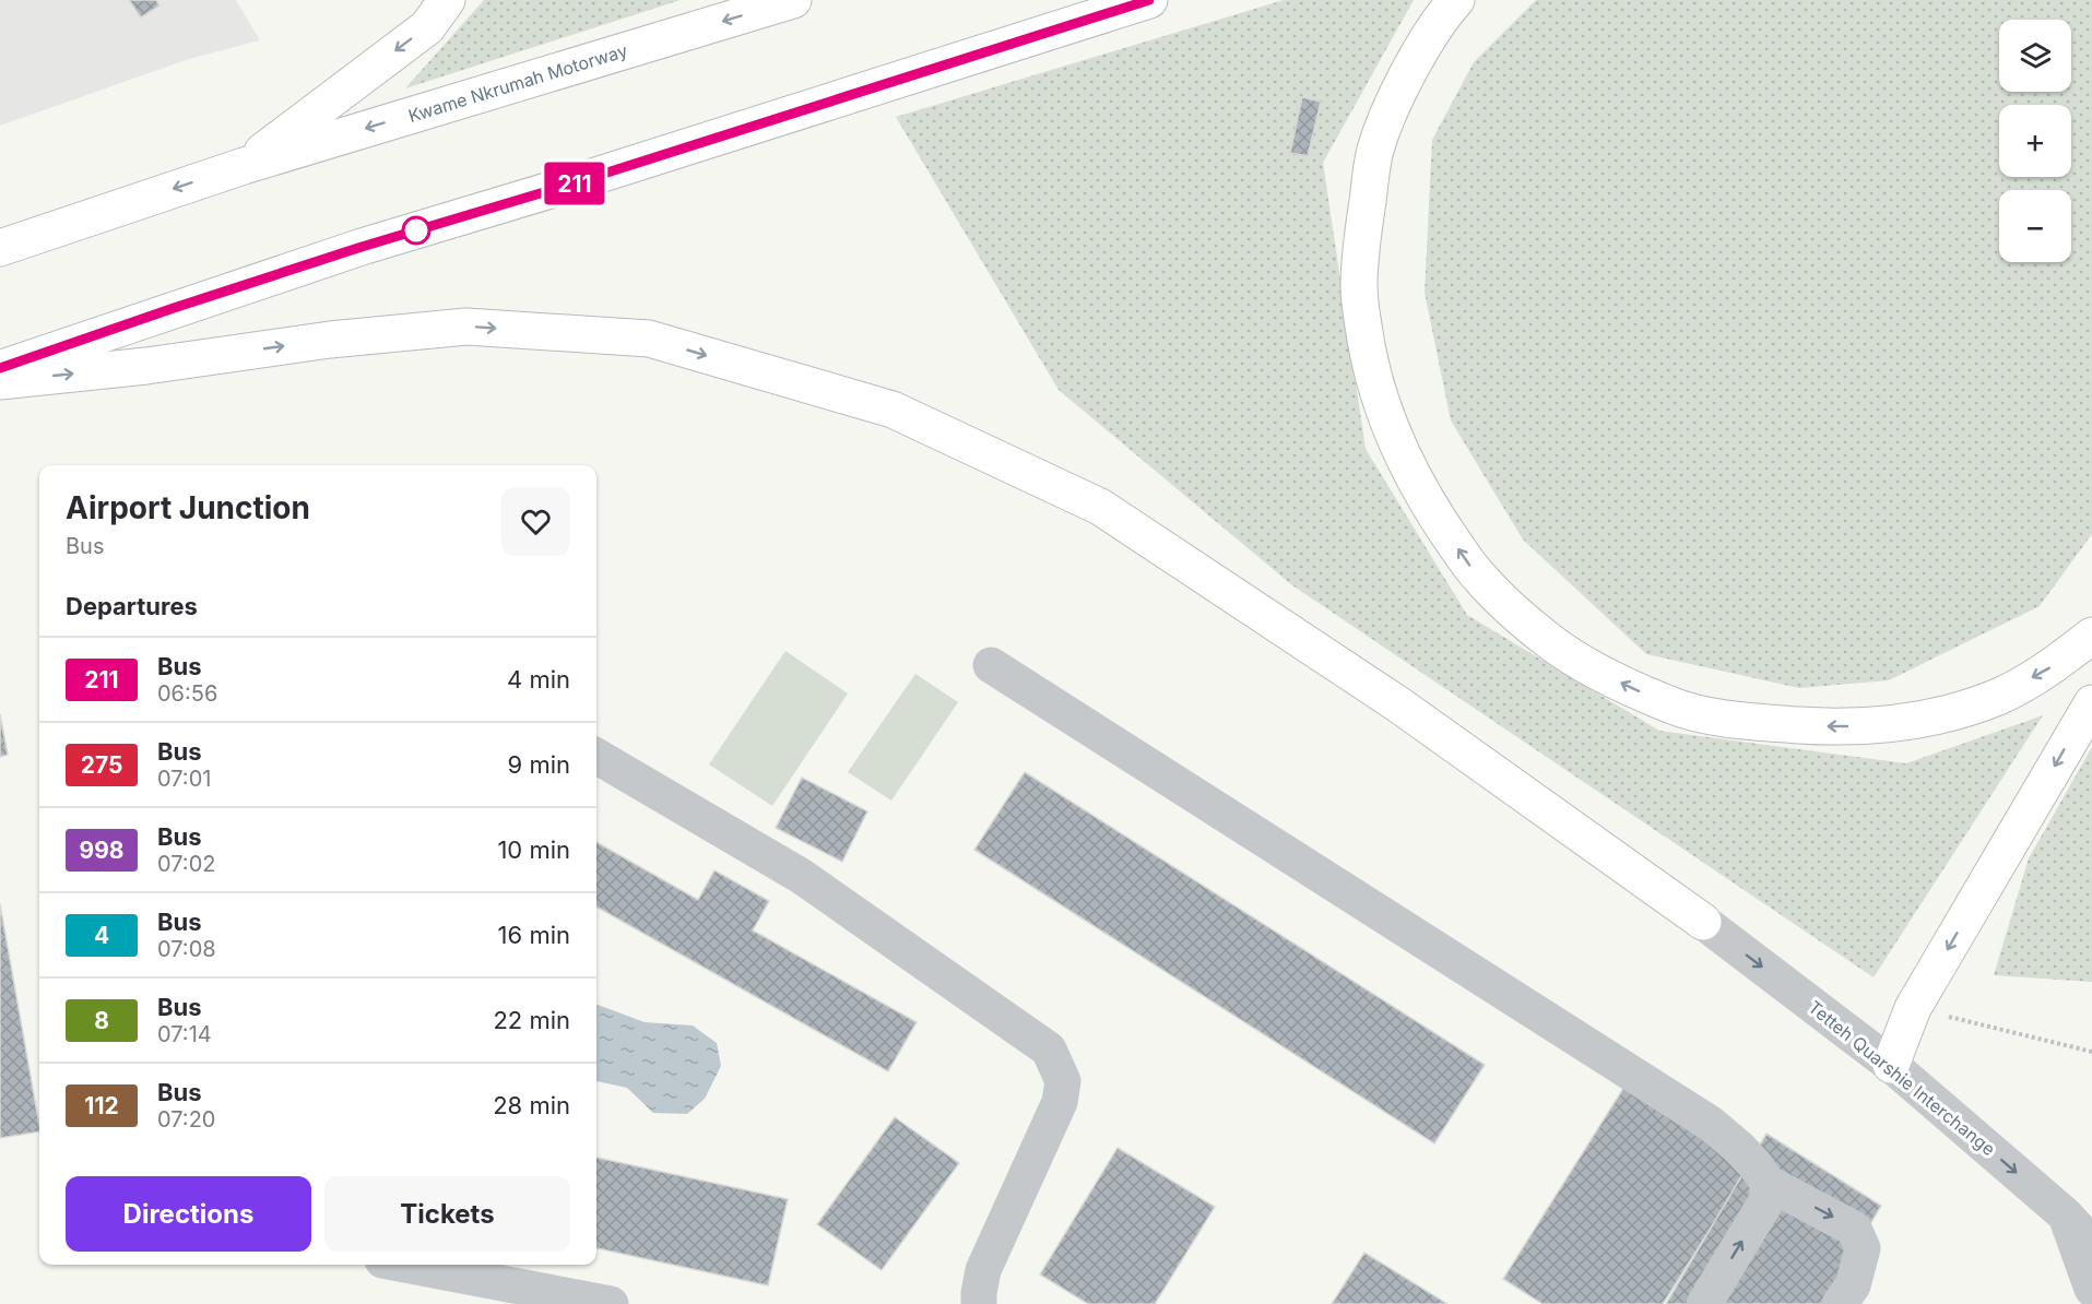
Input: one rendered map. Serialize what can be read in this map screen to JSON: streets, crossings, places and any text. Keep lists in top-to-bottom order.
{
  "streets": {
    "highway": ["Kwame Nkrumah Motorway"],
    "street": ["Tetteh Quarshie Interchange"]
  },
  "lines": ["bus line 211"],
  "page": {
    "on_map": "211",
    "map_buttons": ["+", "−"],
    "heading": [
      ["Airport Junction", "Bus"],
      "Departures"
    ],
    "list": [
      {
        "mark": "211",
        "name": "Bus",
        "note": "06:56",
        "value": "4 min"
      },
      {
        "mark": "275",
        "name": "Bus",
        "note": "07:01",
        "value": "9 min"
      },
      {
        "mark": "998",
        "name": "Bus",
        "note": "07:02",
        "value": "10 min"
      },
      {
        "mark": "4",
        "name": "Bus",
        "note": "07:08",
        "value": "16 min"
      },
      {
        "mark": "8",
        "name": "Bus",
        "note": "07:14",
        "value": "22 min"
      },
      {
        "mark": "112",
        "name": "Bus",
        "note": "07:20",
        "value": "28 min"
      }
    ],
    "buttons": ["Directions", "Tickets"]
  }
}
